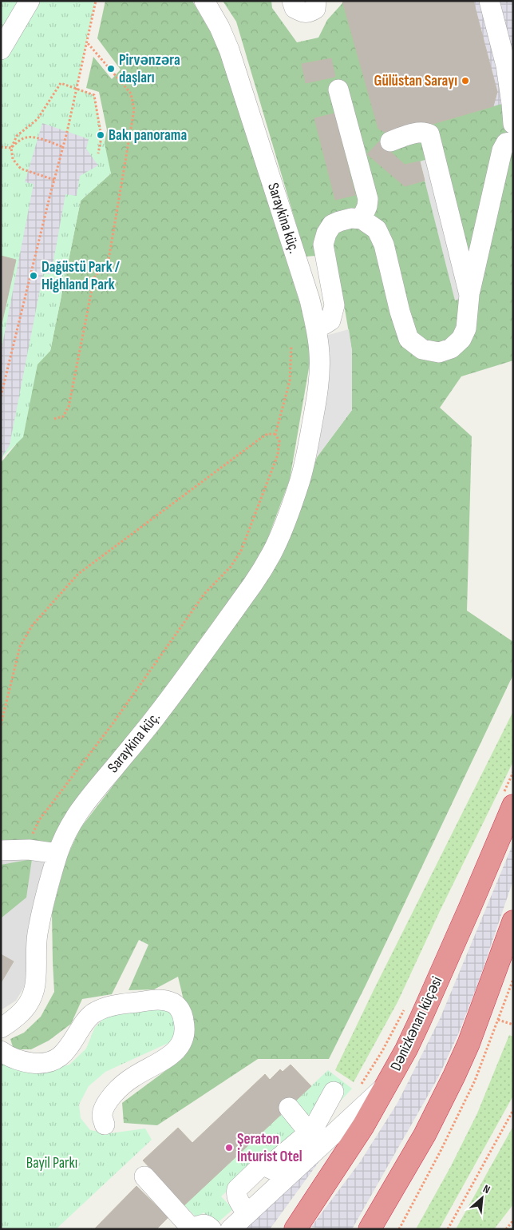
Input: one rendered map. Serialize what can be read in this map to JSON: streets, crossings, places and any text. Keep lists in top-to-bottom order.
{
  "streets": {
    "highway": ["Dənizkənarı küçəsi"],
    "street": ["Saraykina küç."]
  },
  "parks": ["Bayil Parkı"],
  "places": [
    "Pirvənzəra daşları",
    "Gülüstan Sarayı",
    "Bakı panorama",
    "Dağüstü Park / Highland Park",
    "Şeraton İnturist Otel"
  ],
  "north": "top right"
}
